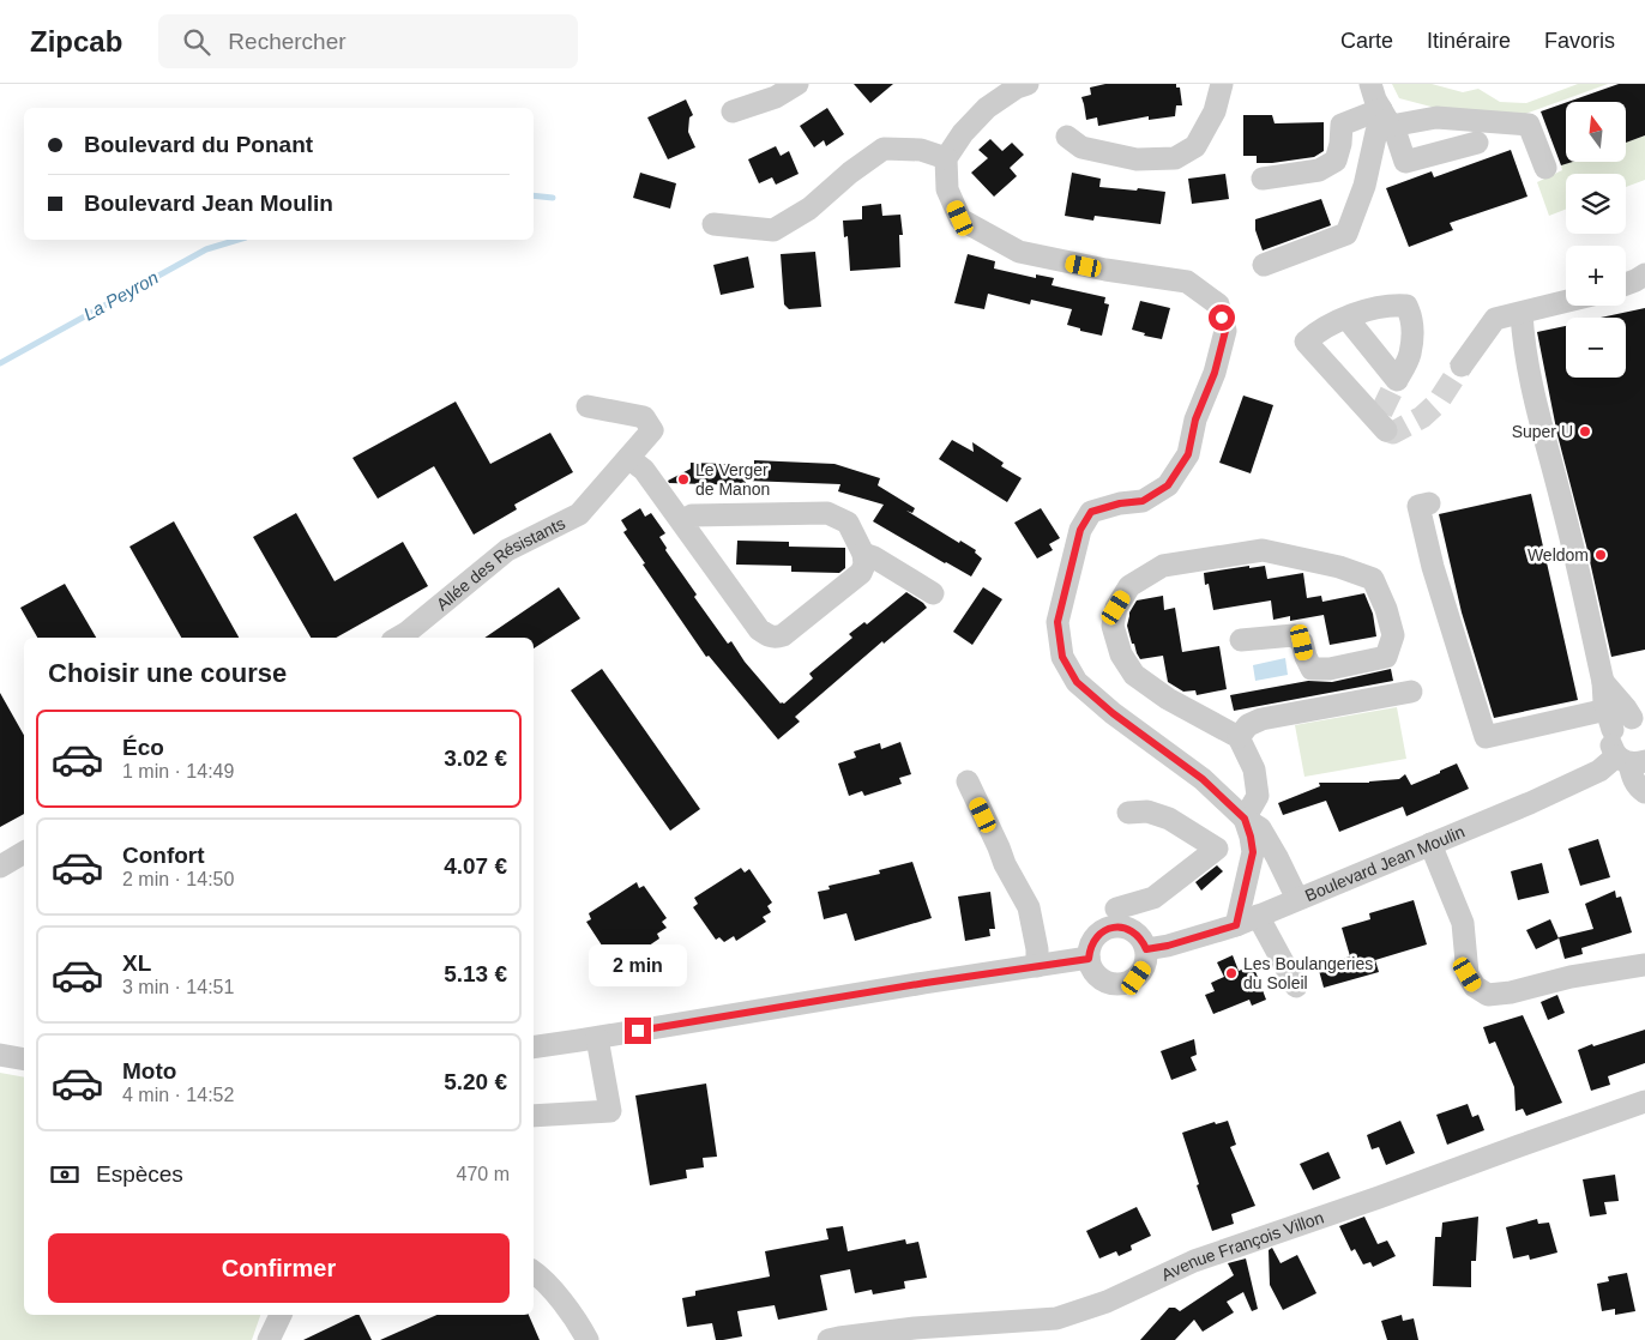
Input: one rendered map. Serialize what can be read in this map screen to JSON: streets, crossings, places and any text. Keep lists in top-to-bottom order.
{
  "streets": {
    "street": ["Allée des Résistants", "Boulevard Jean Moulin", "Avenue François Villon"]
  },
  "water": ["La Peyron"],
  "places": [
    "Super U",
    "Le Verger de Manon",
    "Weldom",
    "Les Boulangeries du Soleil"
  ],
  "north": "top",
  "page": {
    "header": "Zipcab",
    "search": "Rechercher",
    "nav": ["Carte", "Itinéraire", "Favoris"],
    "map_buttons": ["+", "−"],
    "banner": ["Boulevard du Ponant", "Boulevard Jean Moulin"],
    "heading": "Choisir une course",
    "list": [
      {
        "name": "Éco",
        "note": "1 min · 14:49",
        "value": "3.02 €"
      },
      {
        "name": "Confort",
        "note": "2 min · 14:50",
        "value": "4.07 €"
      },
      {
        "name": "XL",
        "note": "3 min · 14:51",
        "value": "5.13 €"
      },
      {
        "name": "Moto",
        "note": "4 min · 14:52",
        "value": "5.20 €"
      }
    ],
    "bubble": "2 min",
    "pay": ["Espèces", "470 m"],
    "buttons": "Confirmer"
  }
}
